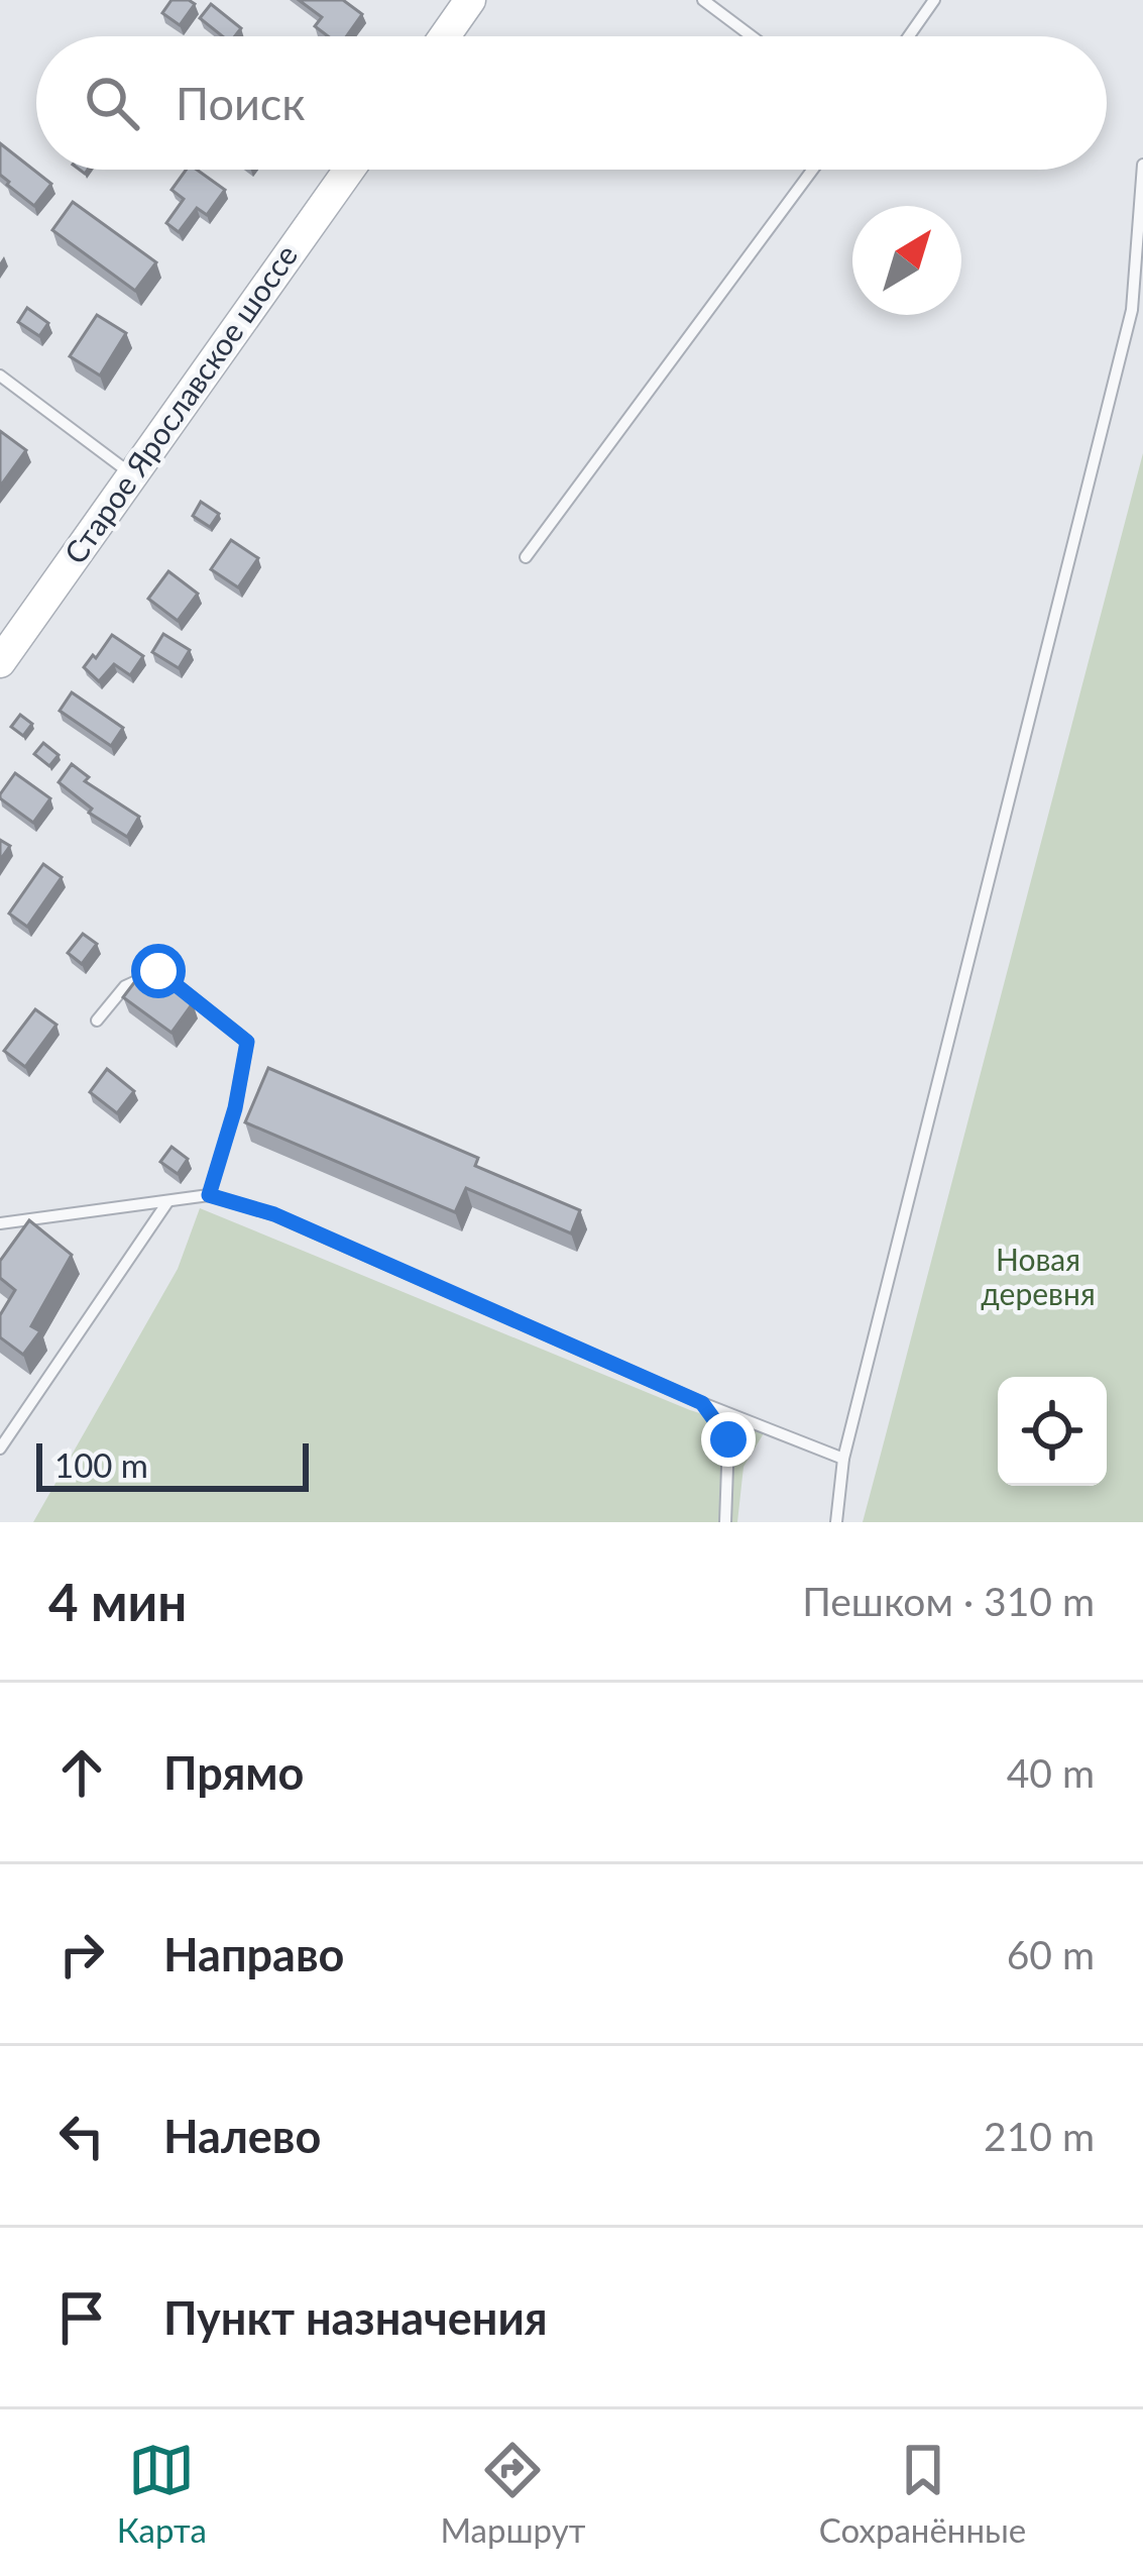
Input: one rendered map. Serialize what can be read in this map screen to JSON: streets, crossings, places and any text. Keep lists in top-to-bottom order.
{
  "streets": {
    "main road": ["Старое Ярославское шоссе"]
  },
  "parks": ["Новая деревня"],
  "scale_bar": "100 m",
  "north": "top right",
  "page": {
    "search": "Поиск",
    "scale": "100 m",
    "heading": ["4 мин", "Пешком · 310 m"],
    "list": [
      ["Прямо", "40 m"],
      ["Направо", "60 m"],
      ["Налево", "210 m"],
      "Пункт назначения"
    ],
    "nav": ["Карта", "Маршрут", "Сохранённые"]
  }
}
